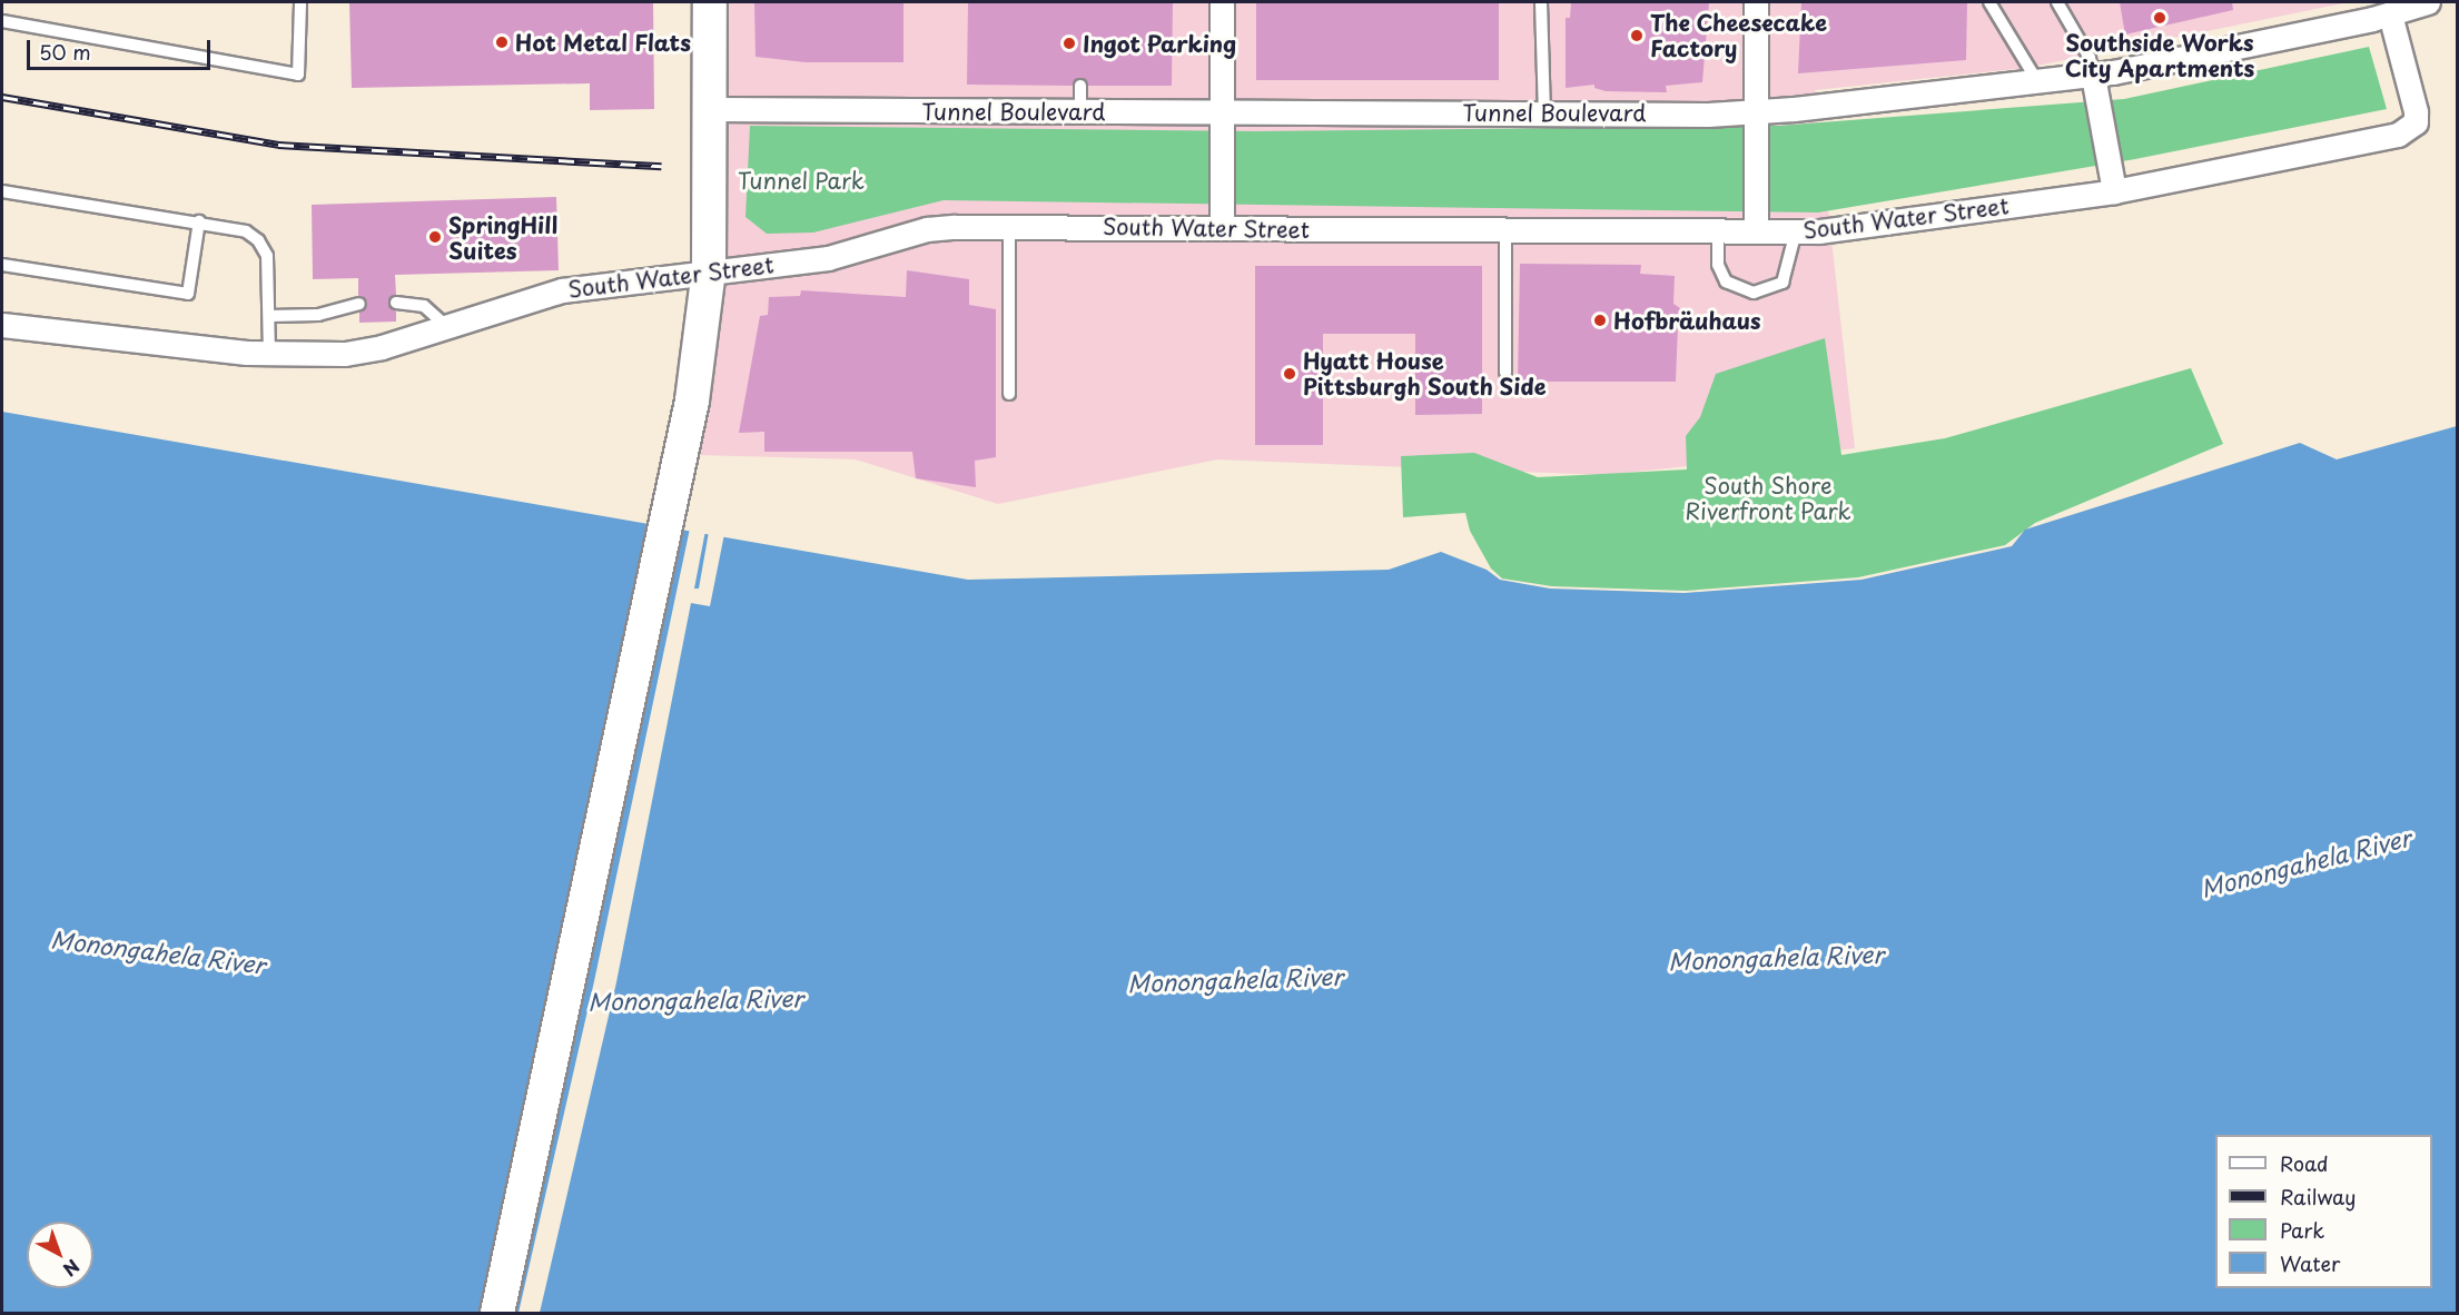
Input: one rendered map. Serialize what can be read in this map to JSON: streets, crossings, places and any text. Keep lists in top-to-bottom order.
{
  "streets": {
    "street": ["Tunnel Boulevard", "South Water Street"]
  },
  "crossings": [
    ["Tunnel Boulevard", "South Water Street"]
  ],
  "water": ["Monongahela River"],
  "parks": ["Tunnel Park", "South Shore Riverfront Park"],
  "places": [
    "Southside Works City Apartments",
    "The Cheesecake Factory",
    "Hot Metal Flats",
    "Ingot Parking",
    "SpringHill Suites",
    "Hofbräuhaus",
    "Hyatt House Pittsburgh South Side"
  ],
  "legend": [
    "Road",
    "Railway",
    "Park",
    "Water"
  ],
  "scale_bar": "50 m",
  "north": "bottom right"
}
